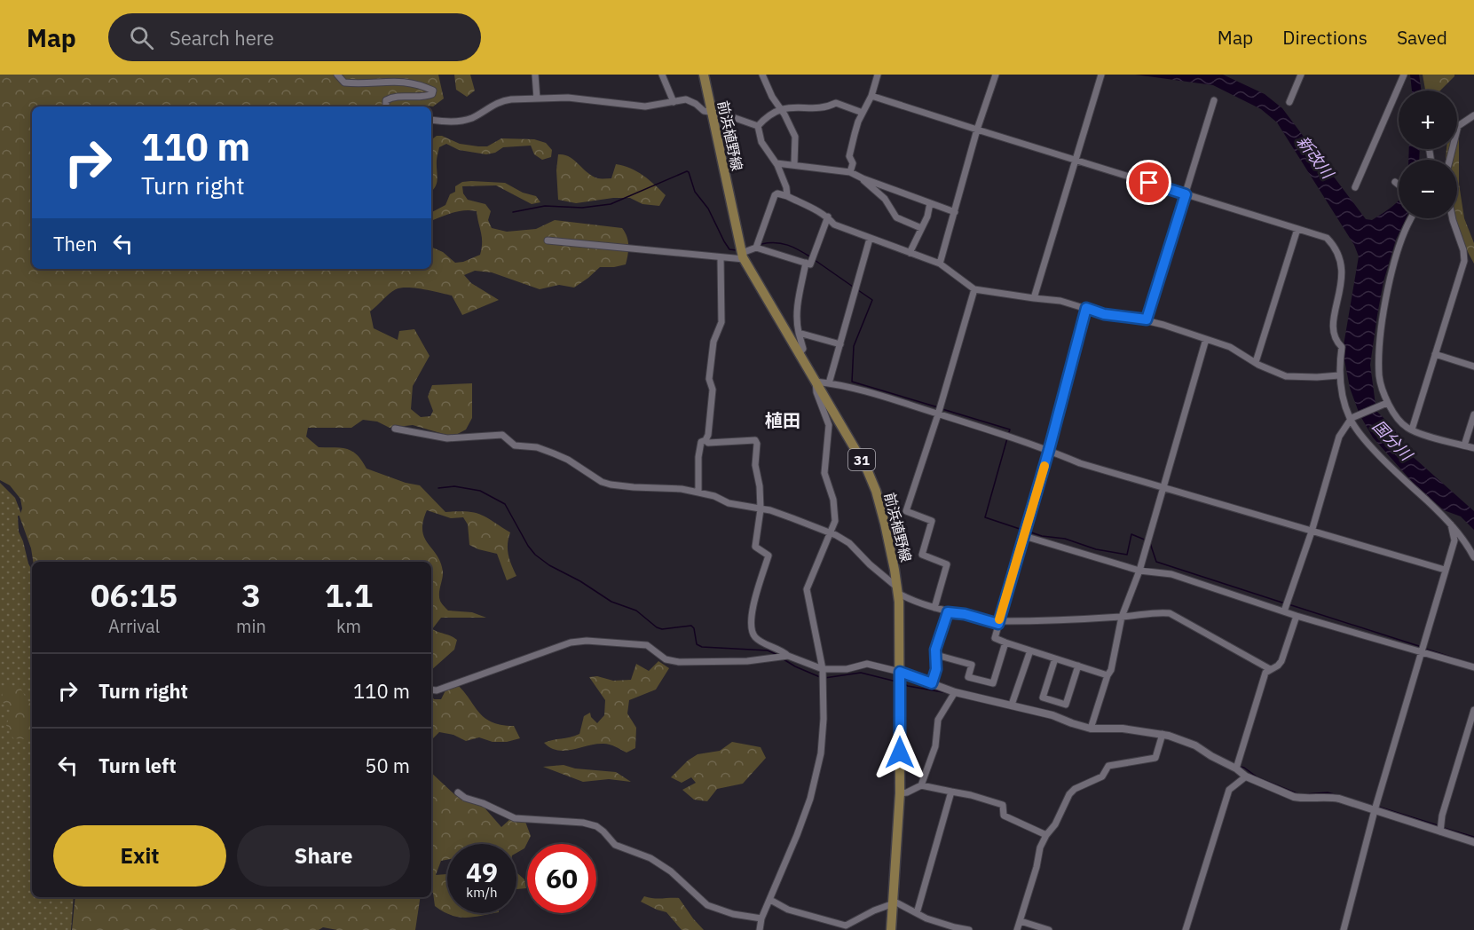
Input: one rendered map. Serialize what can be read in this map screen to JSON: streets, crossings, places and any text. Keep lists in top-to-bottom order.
{
  "streets": {
    "main road": ["前浜植野線", "31"]
  },
  "districts": ["植田"],
  "water": ["新改川", "国分川"],
  "page": {
    "header": "Map",
    "search": "Search here",
    "nav": ["Map", "Directions", "Saved"],
    "map_buttons": ["+", "−"],
    "turn": ["110 m", "Turn right"],
    "then": "Then",
    "eta": [
      "06:15",
      "Arrival",
      "3",
      "min",
      "1.1",
      "km"
    ],
    "list": [
      {
        "name": "Turn right",
        "value": "110 m"
      },
      {
        "name": "Turn left",
        "value": "50 m"
      }
    ],
    "buttons": ["Exit", "Share"],
    "speed": "49 km/h",
    "limit": "60"
  }
}
